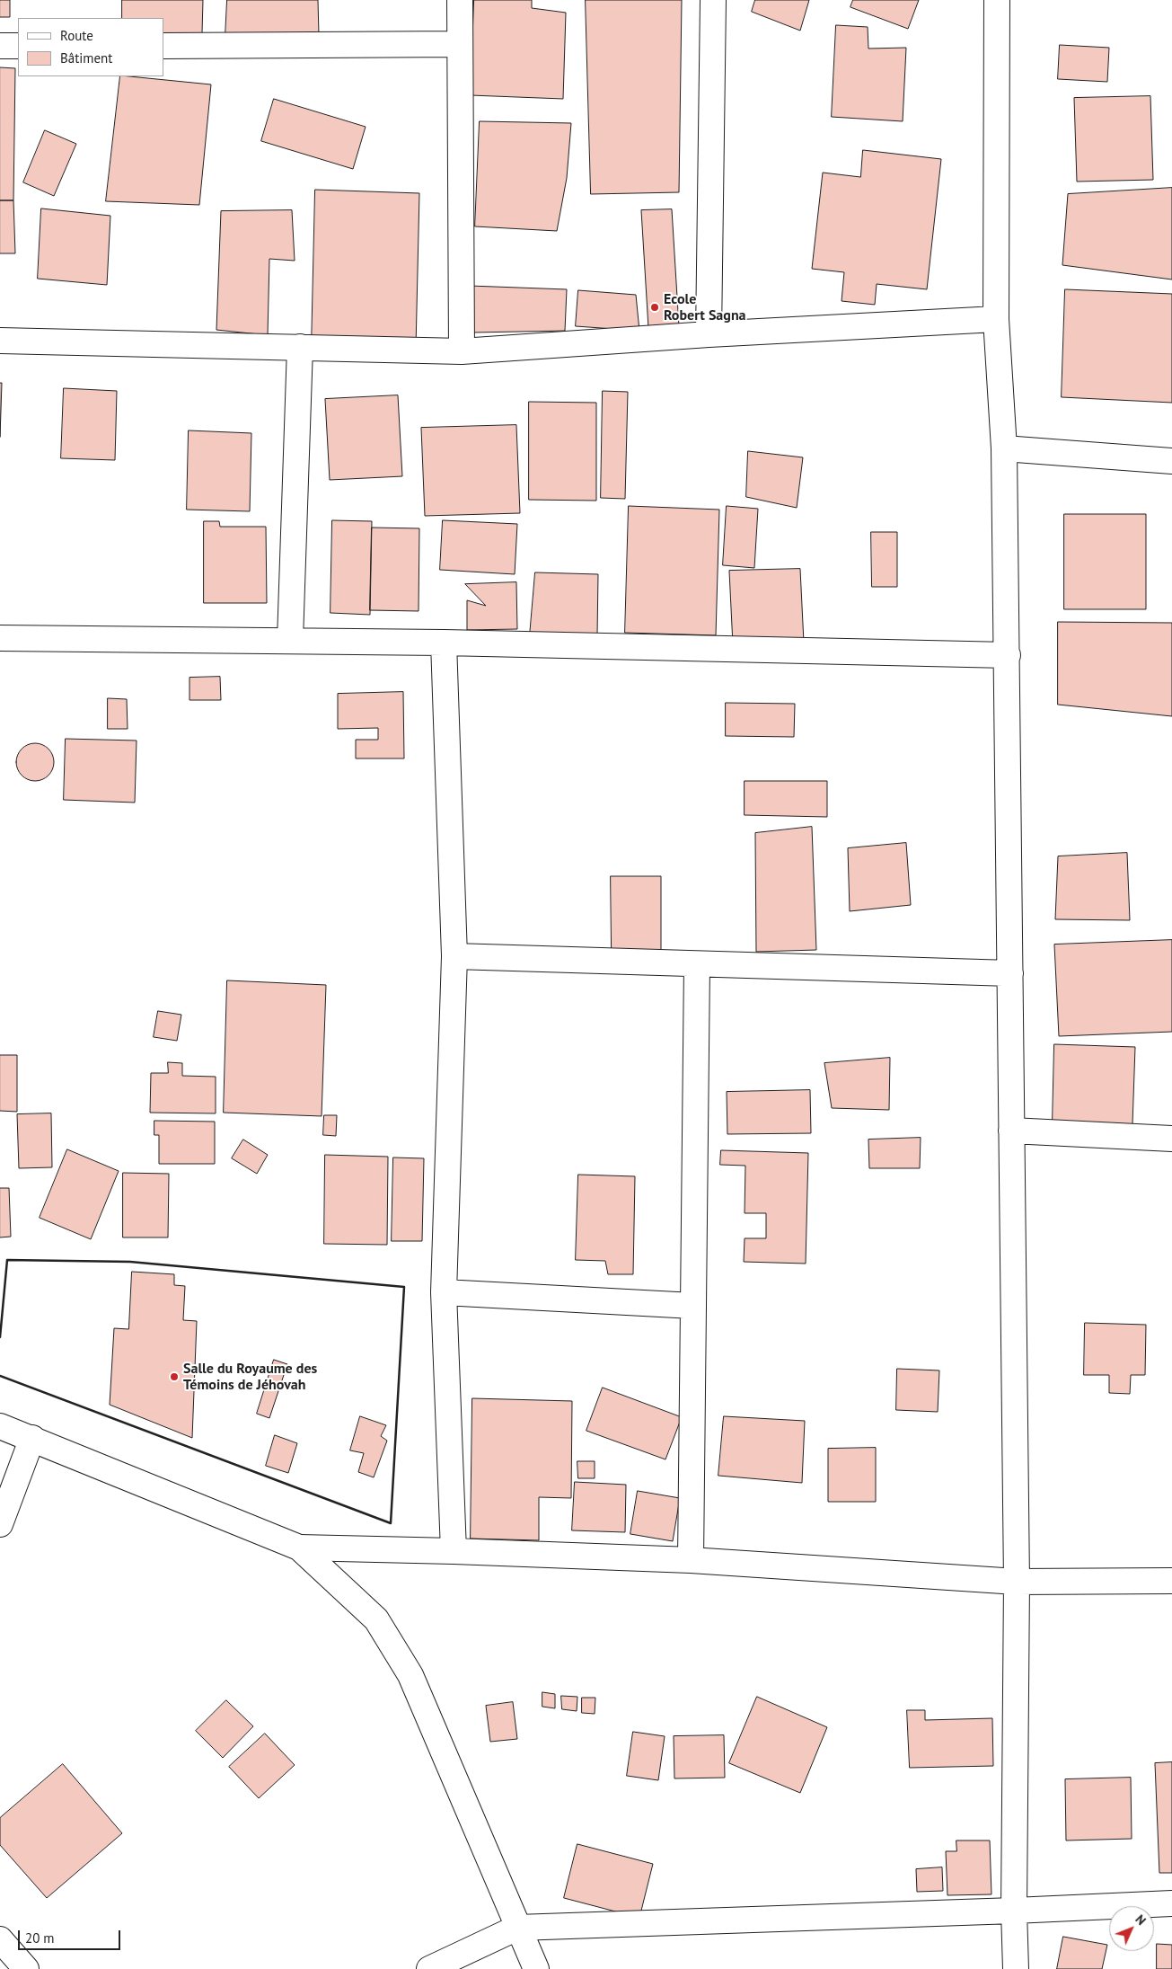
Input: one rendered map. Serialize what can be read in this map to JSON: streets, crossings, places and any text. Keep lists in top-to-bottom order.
{
  "places": ["Ecole Robert Sagna", "Salle du Royaume des Témoins de Jéhovah"],
  "legend": ["Route", "Bâtiment"],
  "scale_bar": "20 m",
  "north": "top right"
}
